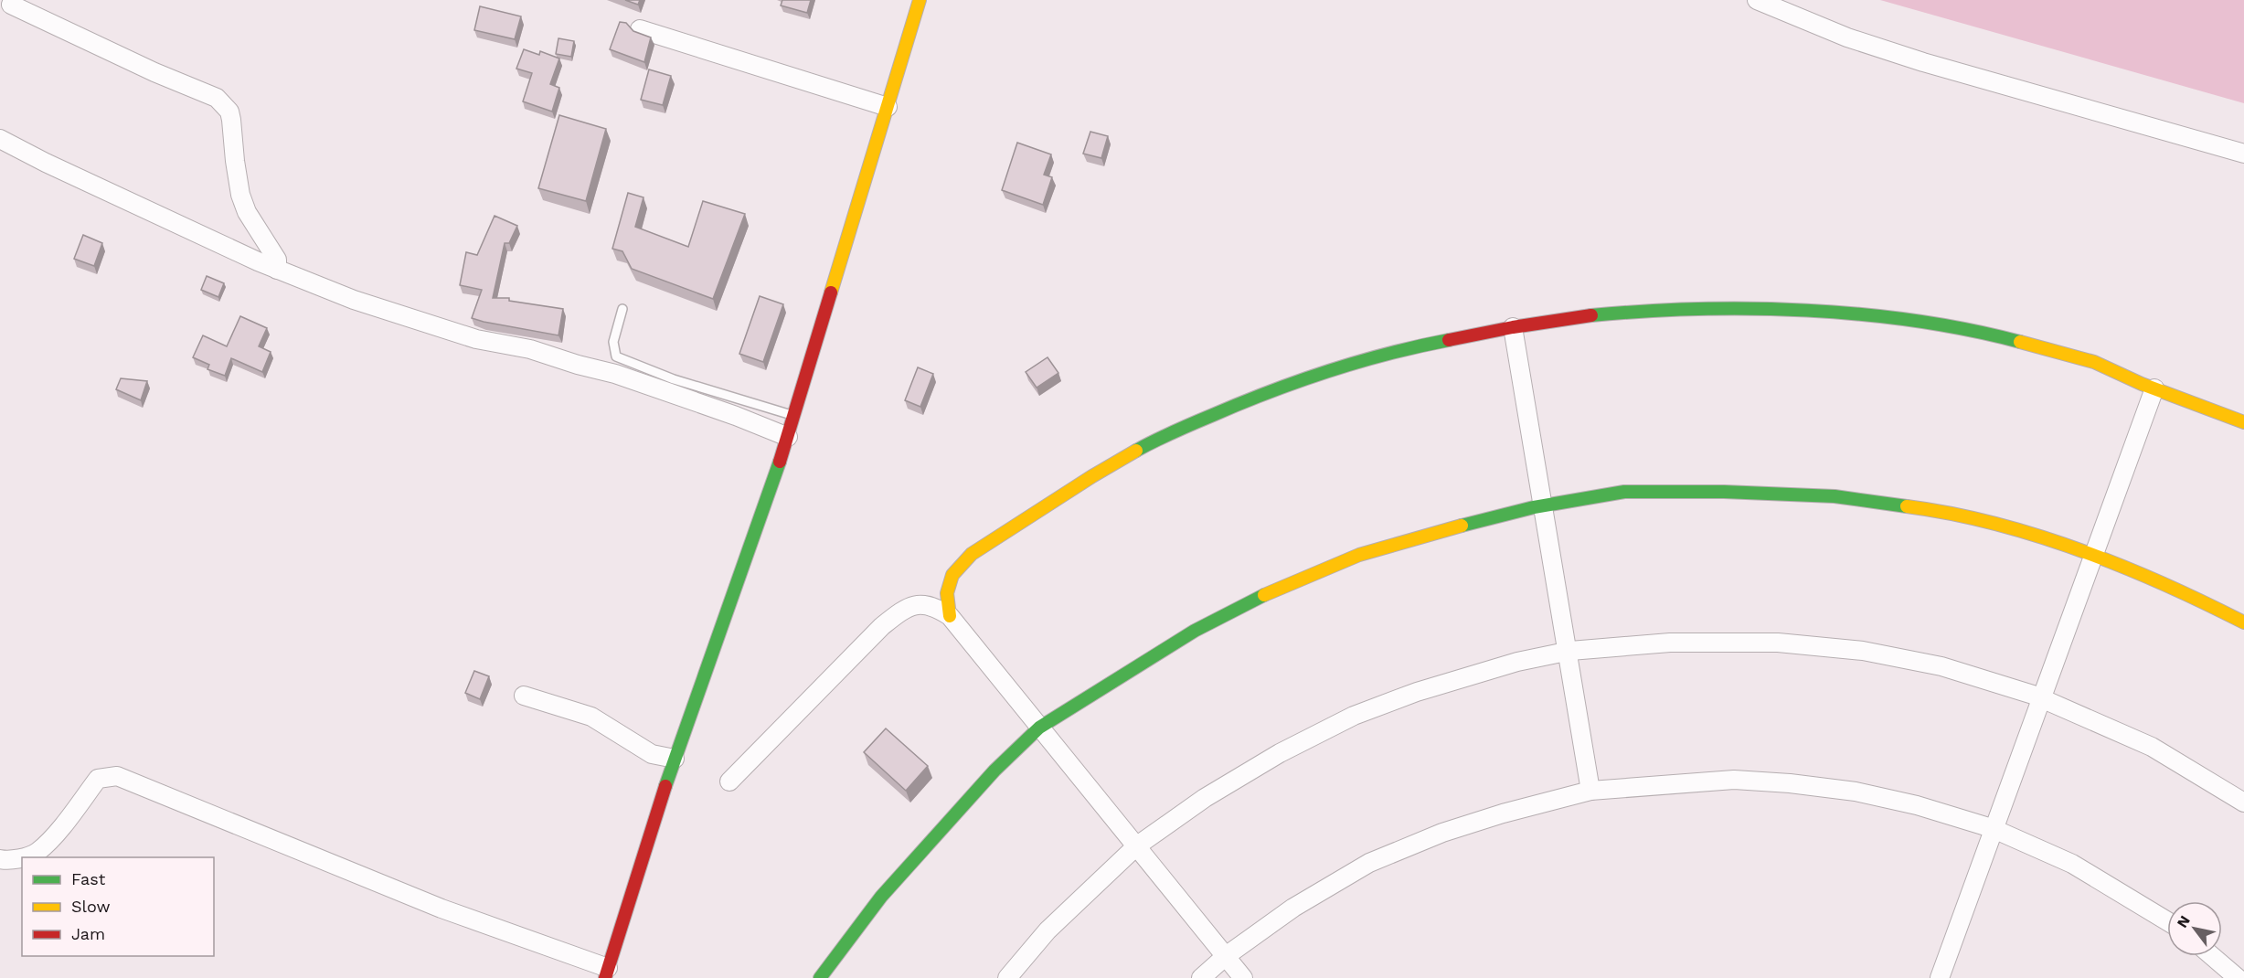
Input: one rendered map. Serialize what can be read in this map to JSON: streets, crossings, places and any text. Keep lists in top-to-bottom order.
{
  "legend": ["Fast", "Slow", "Jam"],
  "north": "top left"
}
